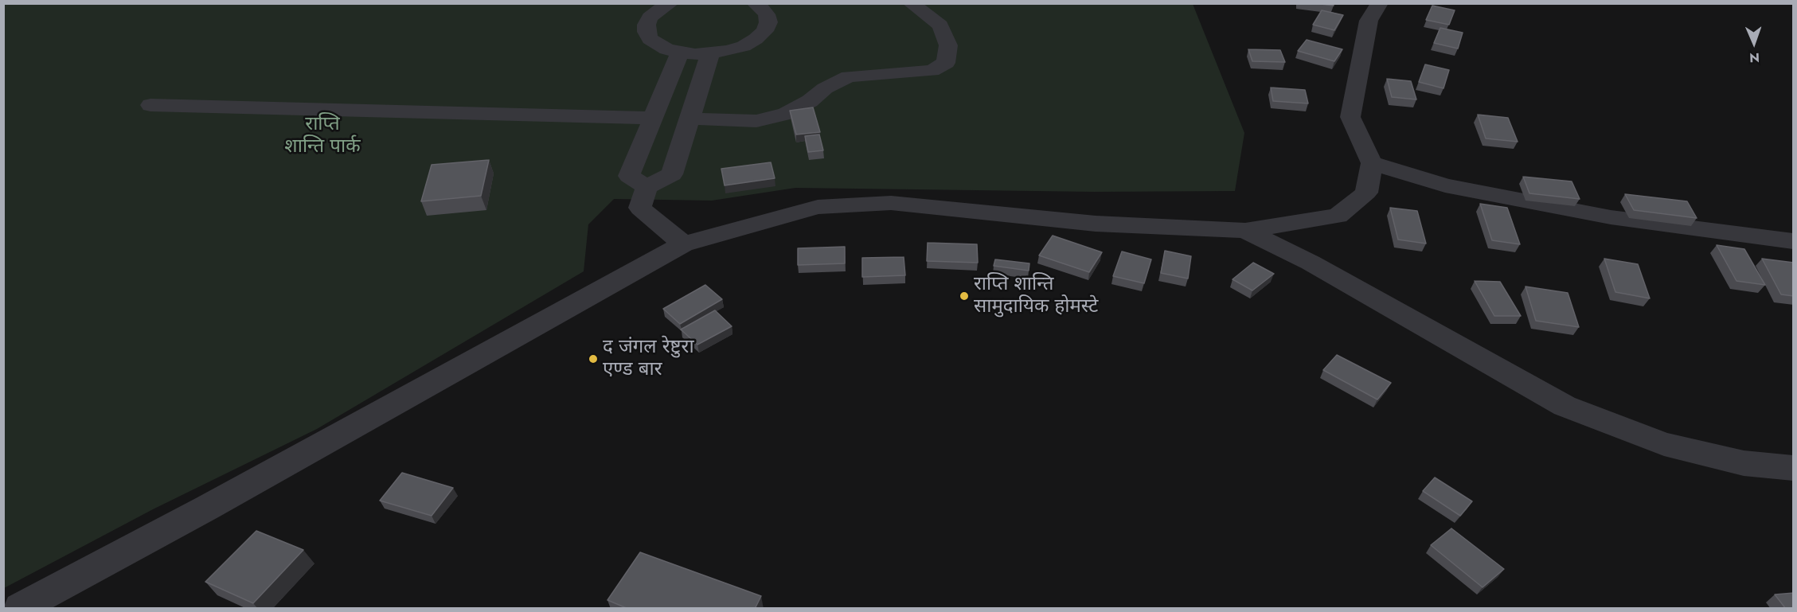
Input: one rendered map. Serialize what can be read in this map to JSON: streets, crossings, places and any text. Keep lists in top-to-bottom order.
{
  "parks": ["राप्ति शान्ति पार्क"],
  "places": ["राप्ति शान्ति सामुदायिक होमस्टे", "द जंगल रेष्टुरा एण्ड बार"],
  "north": "bottom"
}
